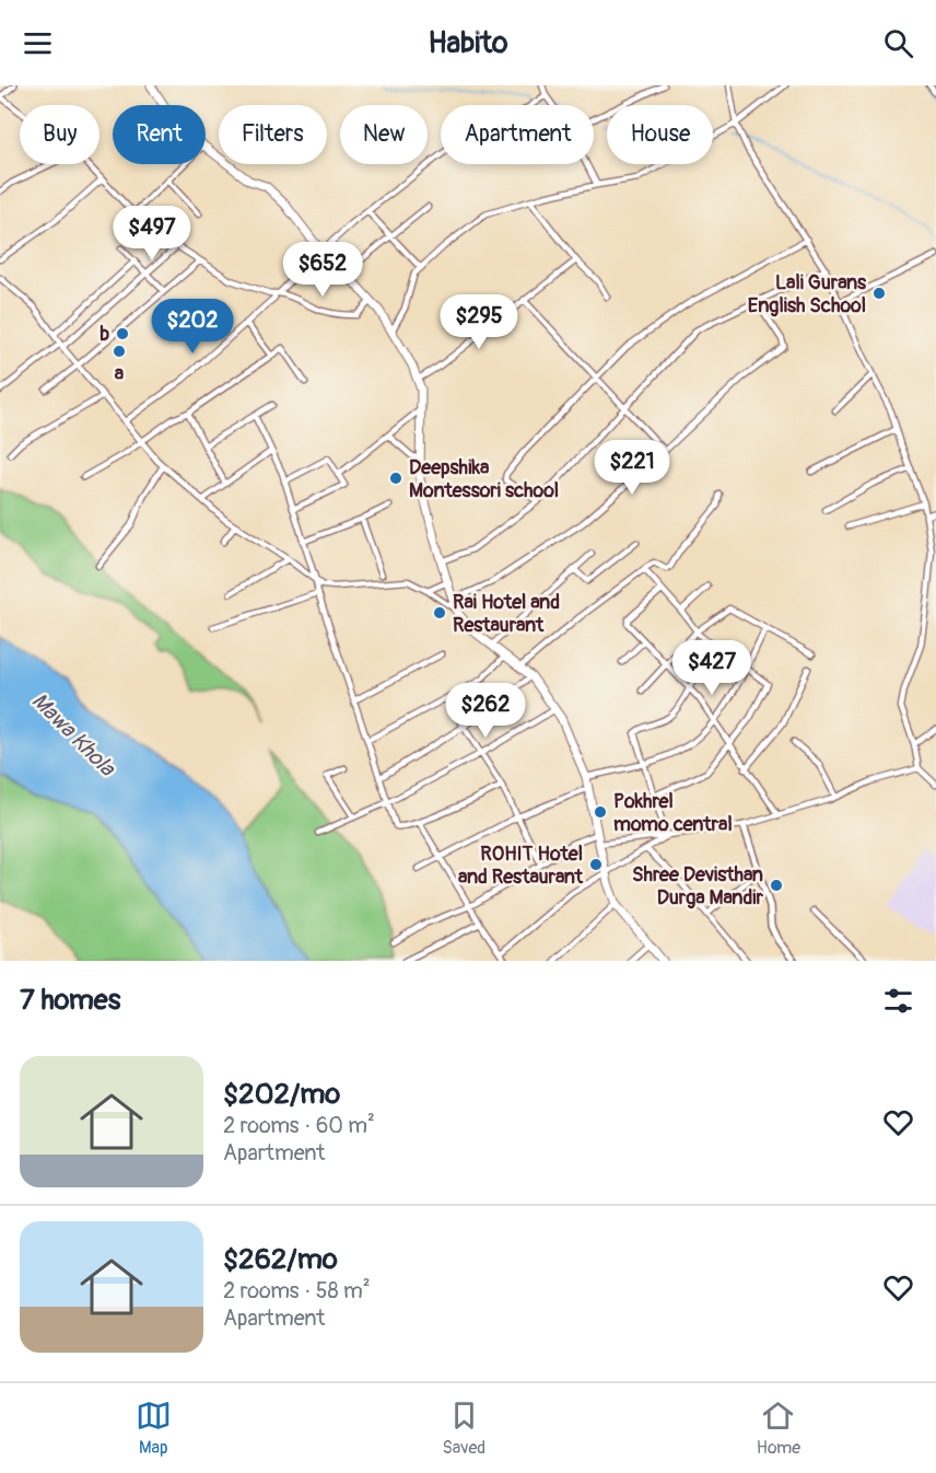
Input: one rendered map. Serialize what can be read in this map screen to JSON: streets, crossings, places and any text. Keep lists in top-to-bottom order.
{
  "water": ["Mawa Khola"],
  "places": [
    "Lali Gurans English School",
    "b",
    "a",
    "Deepshika Montessori school",
    "Rai Hotel and Restaurant",
    "Pokhrel momo central",
    "ROHIT Hotel and Restaurant",
    "Shree Devisthan Durga Mandir"
  ],
  "page": {
    "header": "Habito",
    "chip": [
      "Buy",
      "Rent",
      "Filters",
      "New",
      "Apartment",
      "House"
    ],
    "price": [
      "$497",
      "$652",
      "$295",
      "$202",
      "$221",
      "$427",
      "$262"
    ],
    "heading": "7 homes",
    "list": [
      {
        "name": "$202/mo",
        "note": "2 rooms · 60 m² · Apartment"
      },
      {
        "name": "$262/mo",
        "note": "2 rooms · 58 m² · Apartment"
      }
    ],
    "tabs": ["Map", "Saved", "Home"]
  }
}
